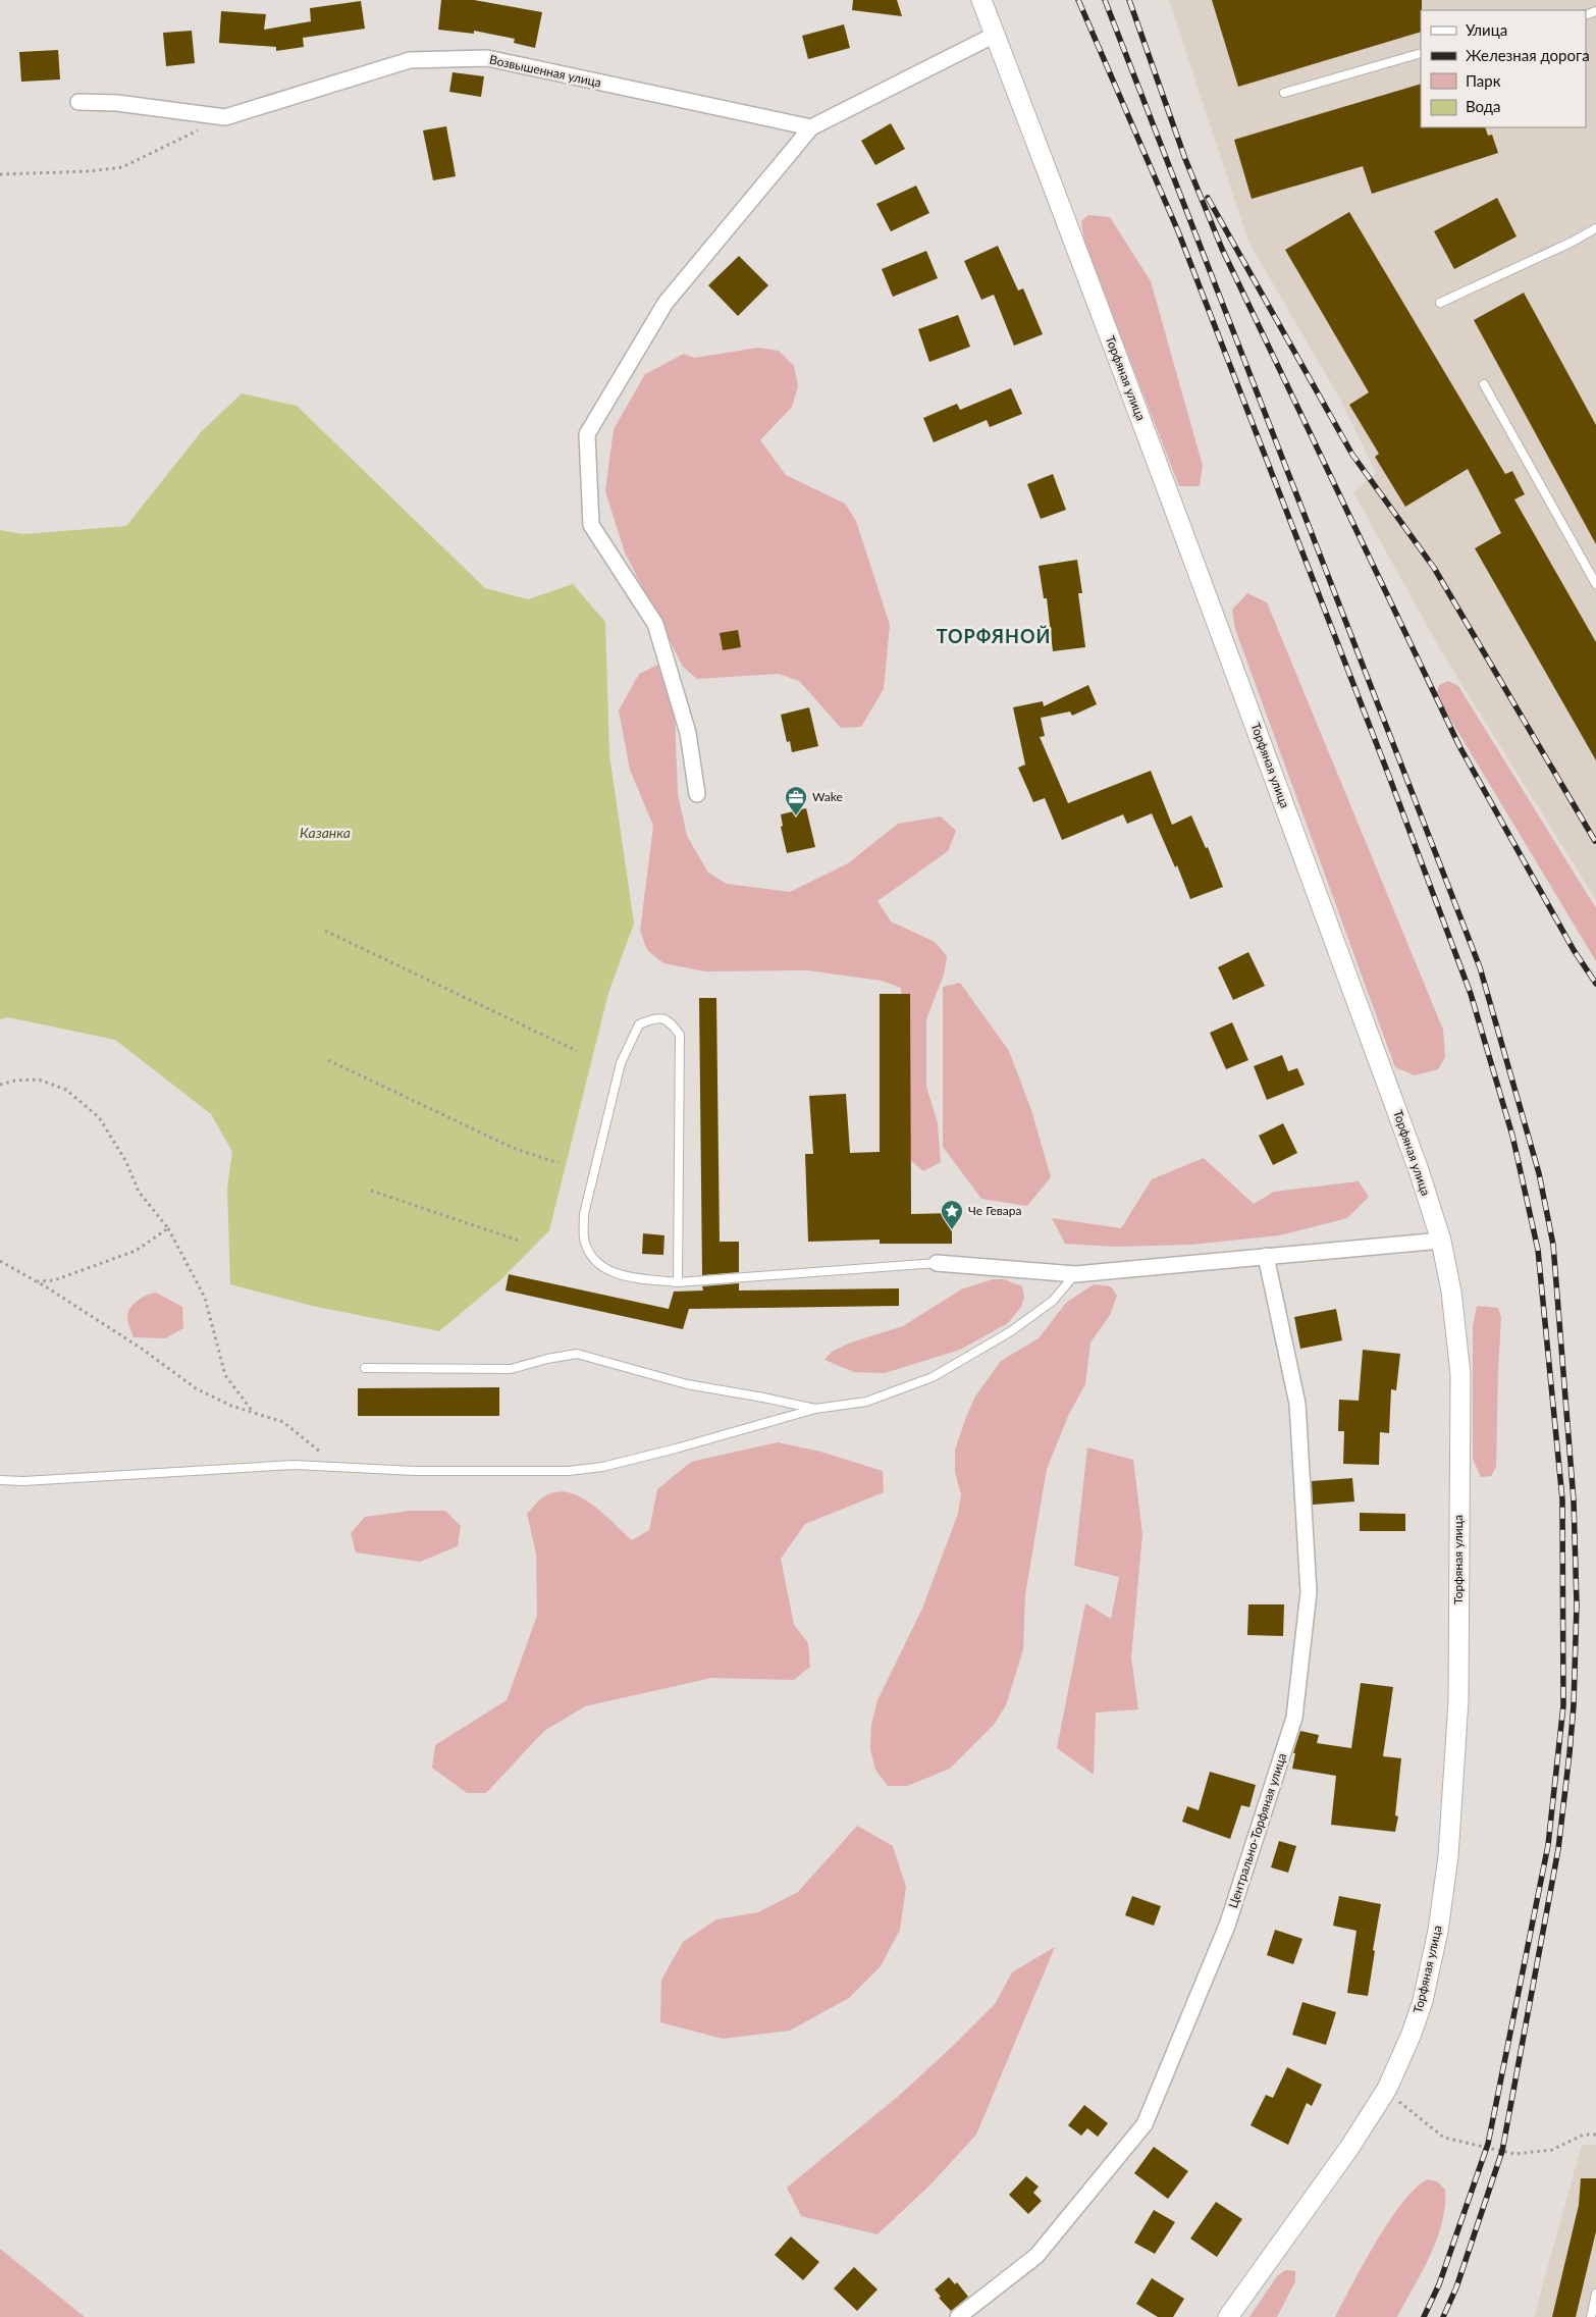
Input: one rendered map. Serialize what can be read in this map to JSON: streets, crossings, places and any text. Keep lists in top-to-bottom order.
{
  "streets": {
    "street": ["Возвышенная улица", "Торфяная улица", "Центрально-Торфяная улица"]
  },
  "districts": ["ТОРФЯНОЙ"],
  "water": ["Казанка"],
  "places": {
    "office": ["Wake"],
    "place": ["Че Гевара"]
  },
  "legend": [
    "Улица",
    "Железная дорога",
    "Парк",
    "Вода"
  ]
}
